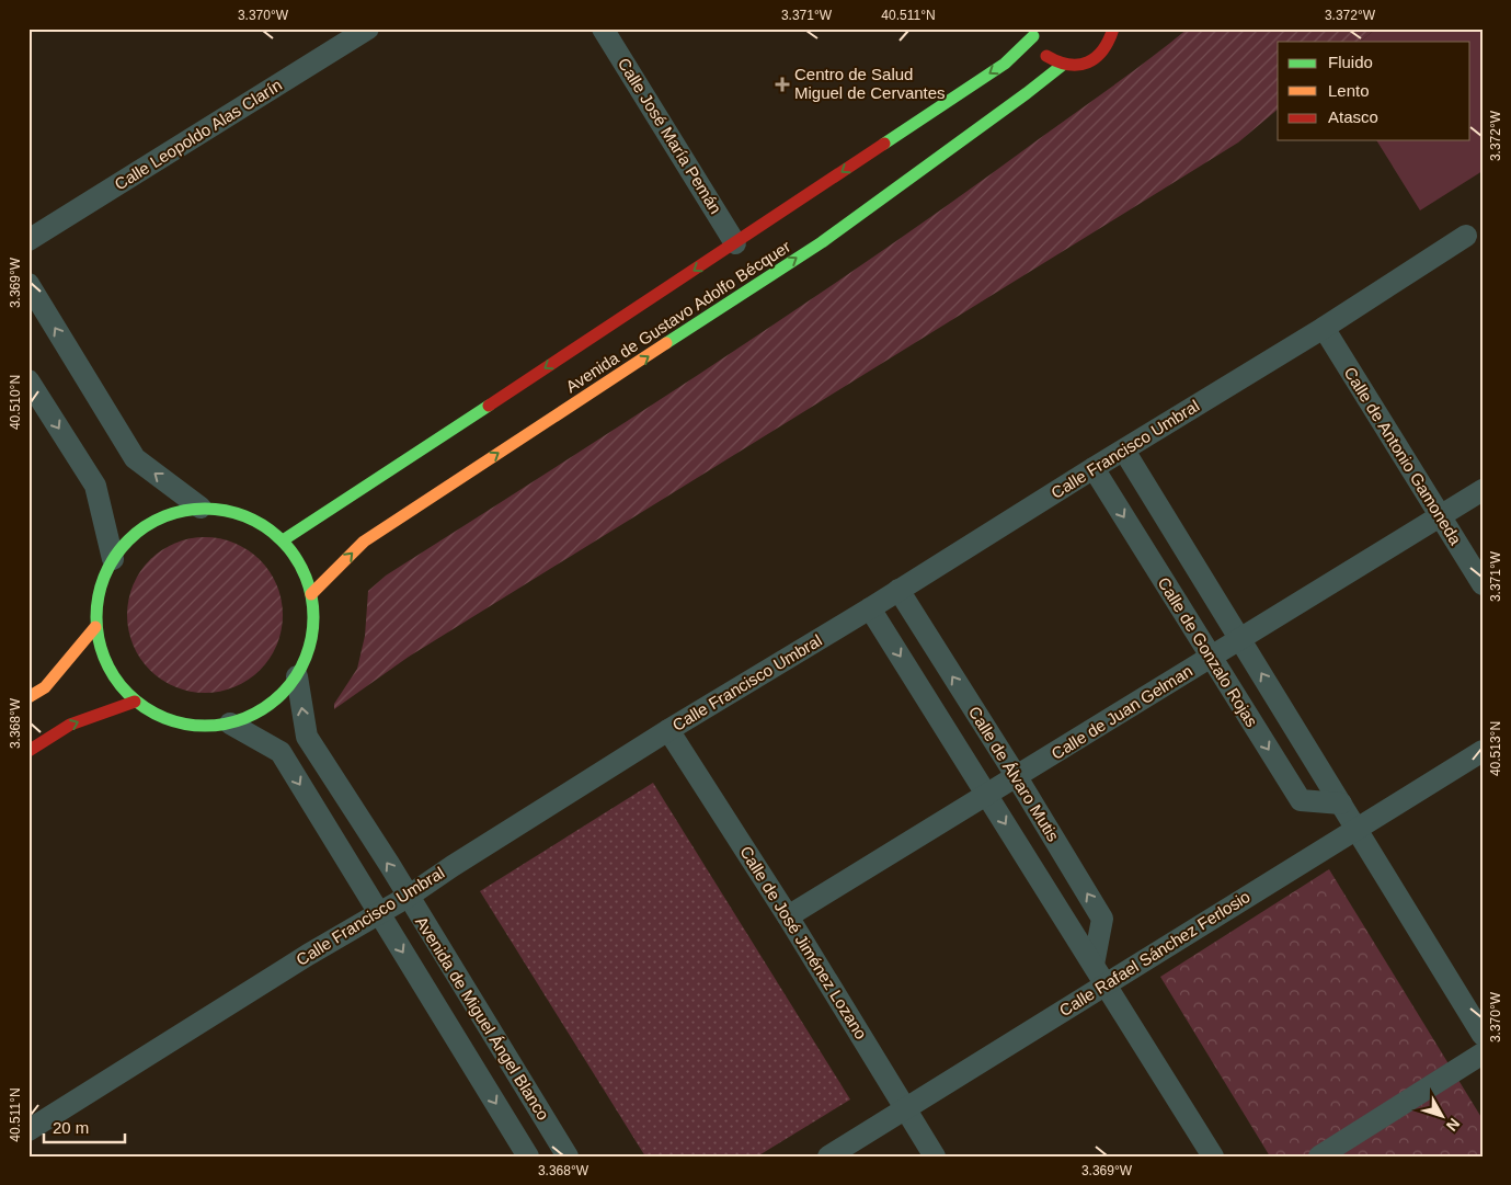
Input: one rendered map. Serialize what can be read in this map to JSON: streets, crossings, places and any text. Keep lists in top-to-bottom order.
{
  "streets": {
    "street": [
      "Calle Leopoldo Alas Clarín",
      "Calle José María Pemán",
      "Avenida de Gustavo Adolfo Bécquer",
      "Calle Francisco Umbral",
      "Calle de Antonio Gamoneda",
      "Calle de Gonzalo Rojas",
      "Calle de Juan Gelman",
      "Calle de Álvaro Mutis",
      "Calle de José Jiménez Lozano",
      "Calle Rafael Sánchez Ferlosio",
      "Avenida de Miguel Ángel Blanco"
    ]
  },
  "crossings": [
    ["Calle José María Pemán", "Avenida de Gustavo Adolfo Bécquer"],
    ["Calle Francisco Umbral", "Calle de Antonio Gamoneda"],
    ["Calle Francisco Umbral", "Calle de Gonzalo Rojas"],
    ["Calle Francisco Umbral", "Calle de Álvaro Mutis"],
    ["Calle Francisco Umbral", "Calle de José Jiménez Lozano"],
    ["Calle Francisco Umbral", "Avenida de Miguel Ángel Blanco"],
    ["Calle de Antonio Gamoneda", "Calle de Juan Gelman"],
    ["Calle de Gonzalo Rojas", "Calle de Juan Gelman"],
    ["Calle de Gonzalo Rojas", "Calle Rafael Sánchez Ferlosio"],
    ["Calle de Juan Gelman", "Calle de Álvaro Mutis"],
    ["Calle de Juan Gelman", "Calle de José Jiménez Lozano"],
    ["Calle de Álvaro Mutis", "Calle Rafael Sánchez Ferlosio"],
    ["Calle de José Jiménez Lozano", "Calle Rafael Sánchez Ferlosio"]
  ],
  "places": {
    "health": ["Centro de Salud Miguel de Cervantes"]
  },
  "legend": ["Fluido", "Lento", "Atasco"],
  "scale_bar": "20 m",
  "north": "bottom right",
  "coordinates": [
    "3.370°W",
    "3.371°W",
    "40.511°N",
    "3.372°W",
    "3.369°W",
    "40.510°N",
    "3.368°W",
    "40.513°N"
  ]
}
